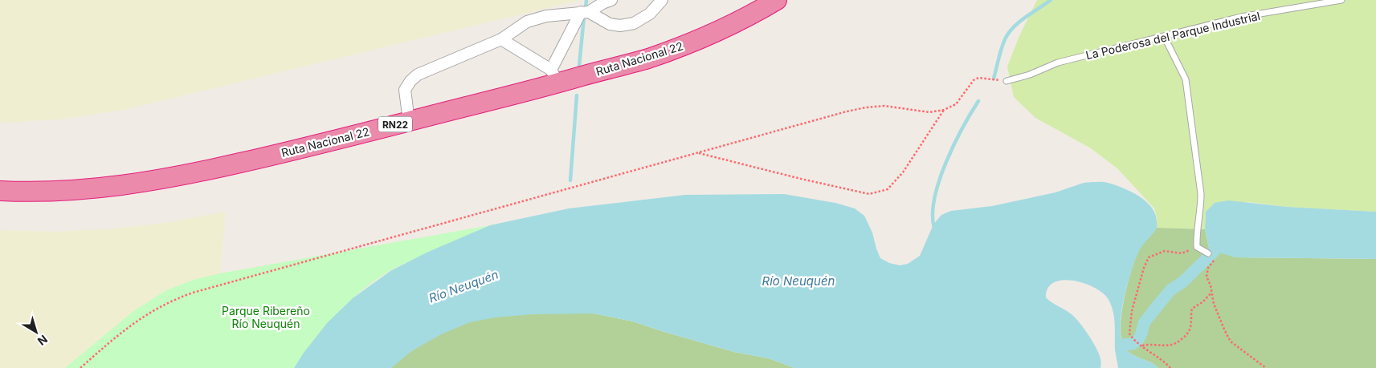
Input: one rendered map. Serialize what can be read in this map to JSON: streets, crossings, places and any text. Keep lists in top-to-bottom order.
{
  "streets": {
    "highway": ["Ruta Nacional 22", "RN22"],
    "lane": ["La Poderosa del Parque Industrial"]
  },
  "water": ["Río Neuquén"],
  "parks": ["Parque Ribereño Río Neuquén"],
  "north": "bottom right"
}
